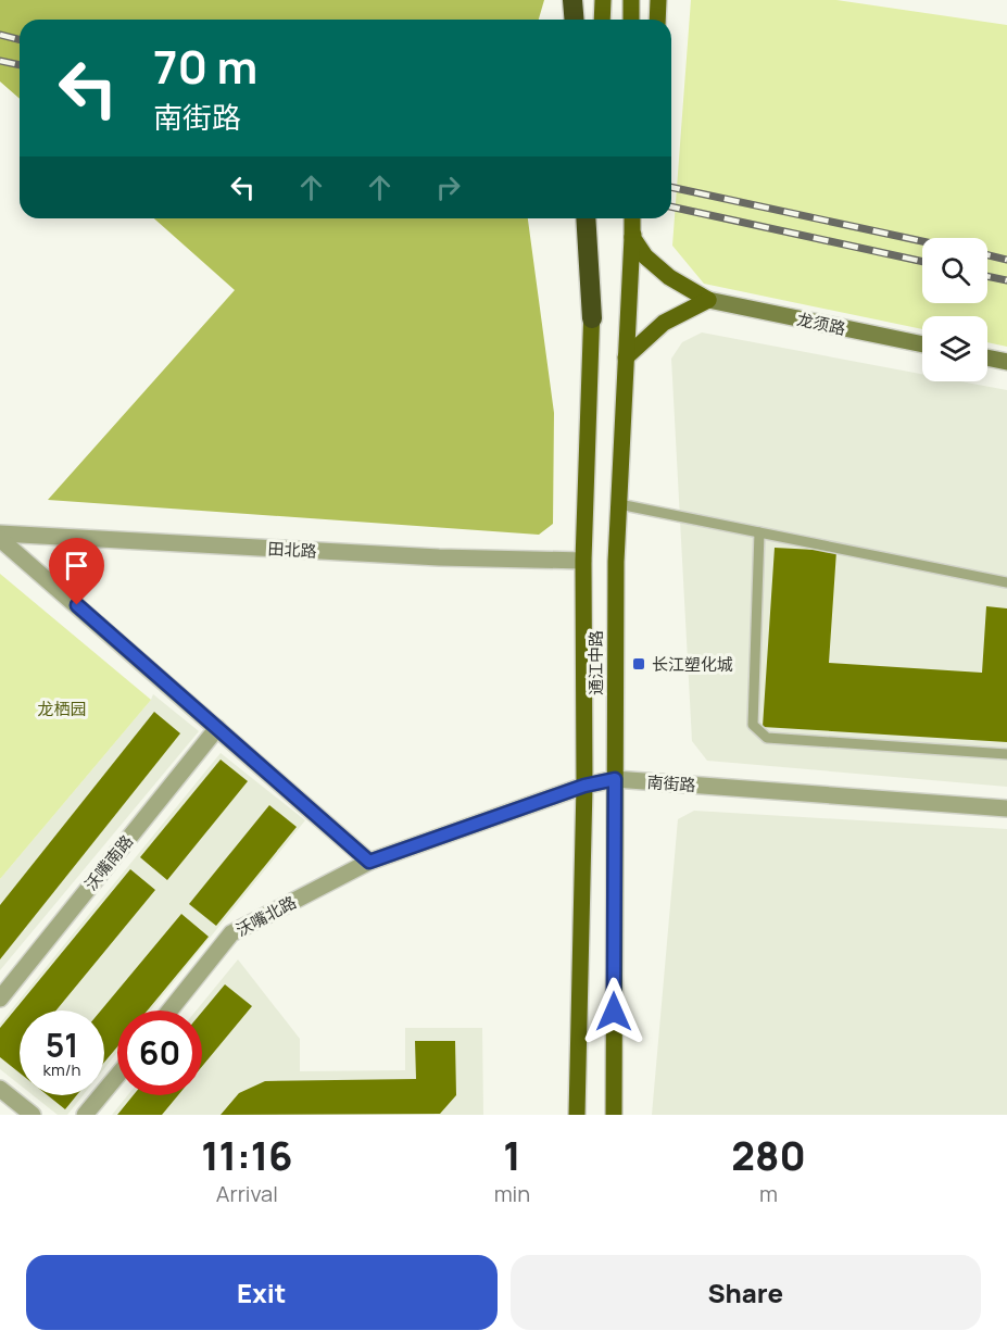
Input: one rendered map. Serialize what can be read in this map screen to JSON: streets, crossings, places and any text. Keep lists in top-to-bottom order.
{
  "streets": {
    "main road": ["通江中路"],
    "street": [
      "龙须路",
      "田北路",
      "南街路",
      "沃嘴南路",
      "沃嘴北路"
    ]
  },
  "crossings": [
    ["田北路", "通江中路"],
    ["通江中路", "南街路"],
    ["南街路", "沃嘴北路"]
  ],
  "parks": ["龙栖园"],
  "places": {
    "transit": ["长江塑化城"]
  },
  "page": {
    "turn": ["70 m", "南街路"],
    "speed": "51 km/h",
    "limit": "60",
    "eta": [
      "11:16",
      "Arrival",
      "1",
      "min",
      "280",
      "m"
    ],
    "buttons": ["Exit", "Share"]
  }
}
